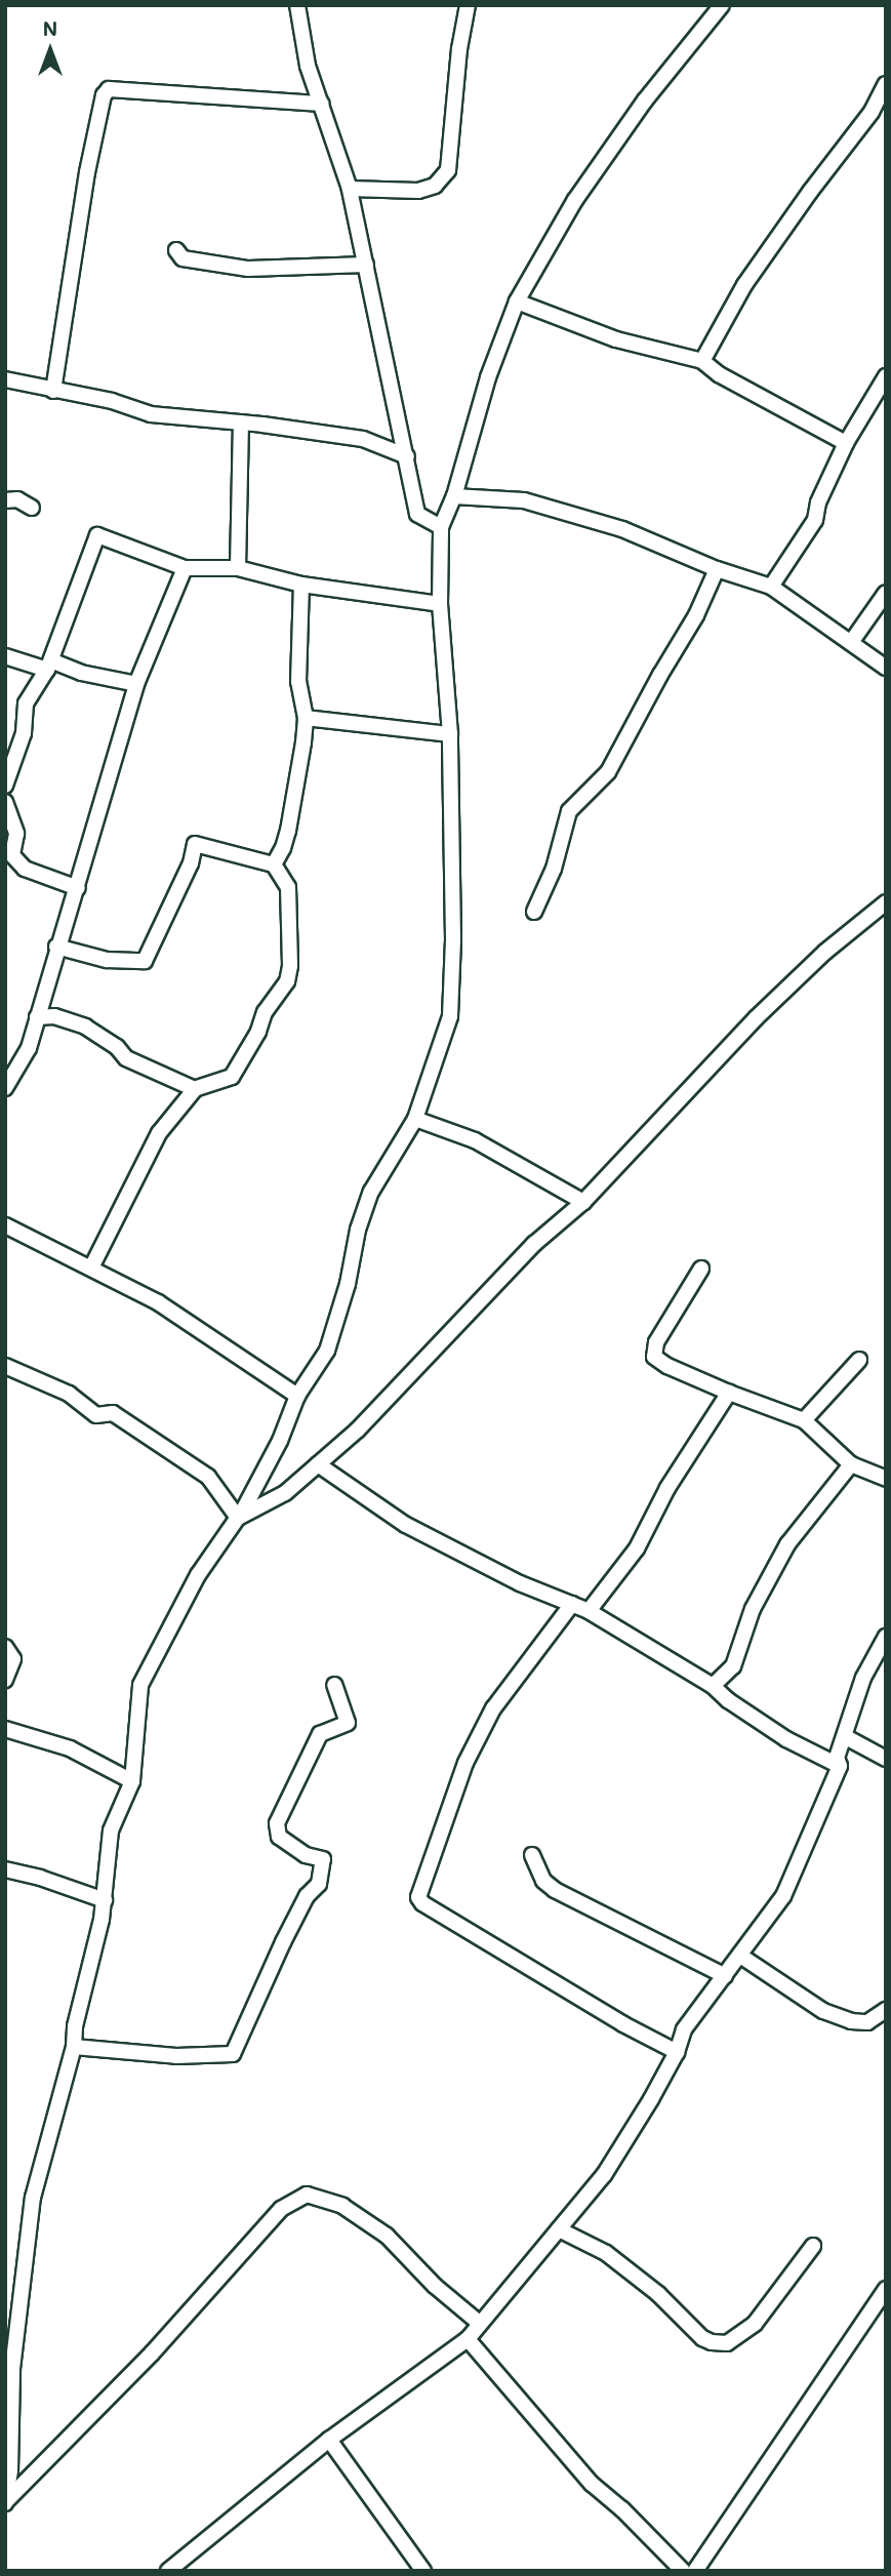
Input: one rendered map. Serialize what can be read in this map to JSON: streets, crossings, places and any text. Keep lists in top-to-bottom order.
{
  "north": "top"
}
